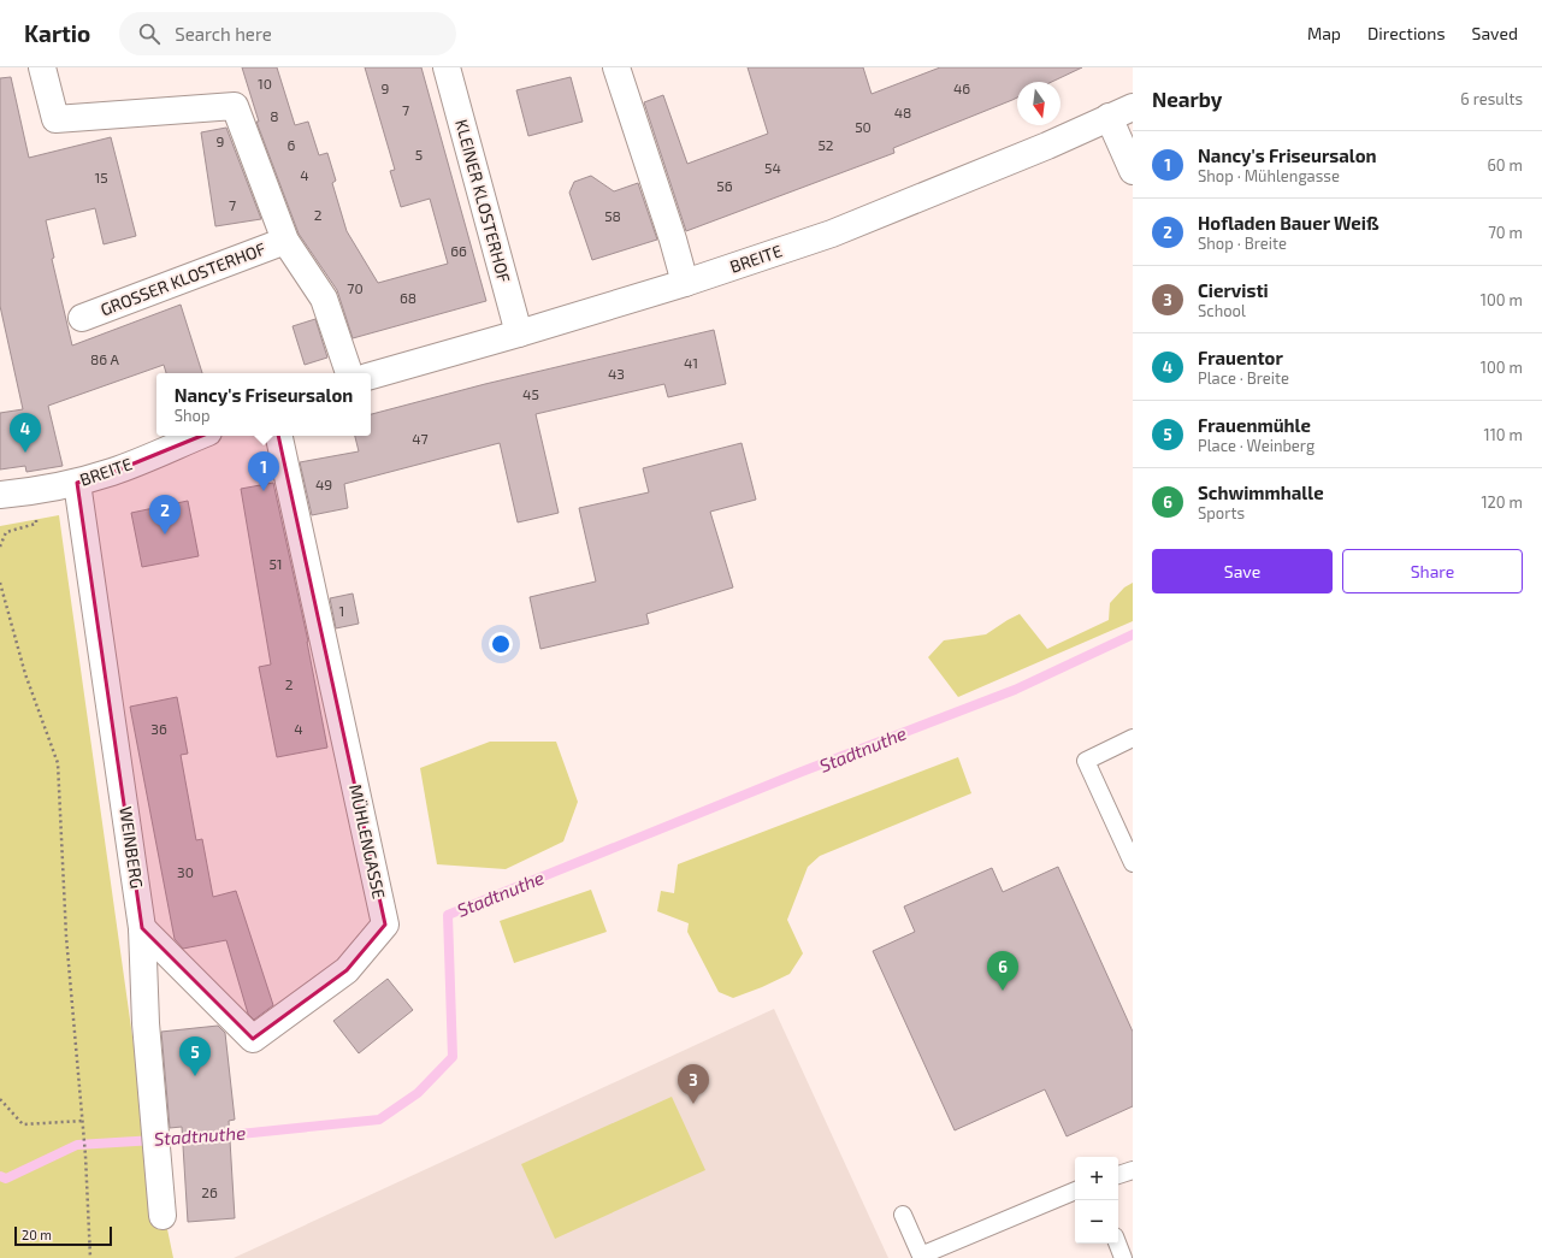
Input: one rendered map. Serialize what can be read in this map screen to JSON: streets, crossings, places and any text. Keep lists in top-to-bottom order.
{
  "streets": {
    "street": [
      "KLEINER KLOSTERHOF",
      "BREITE",
      "GROSSER KLOSTERHOF",
      "MÜHLENGASSE",
      "WEINBERG"
    ]
  },
  "crossings": [
    ["KLEINER KLOSTERHOF", "BREITE"],
    ["BREITE", "WEINBERG"],
    ["MÜHLENGASSE", "WEINBERG"]
  ],
  "water": ["Stadtnuthe"],
  "house_numbers": [
    "10",
    "9",
    "46",
    "7",
    "48",
    "8",
    "50",
    "9",
    "6",
    "52",
    "5",
    "54",
    "4",
    "15",
    "56",
    "7",
    "2",
    "58",
    "66",
    "70",
    "68",
    "86 A",
    "41",
    "43",
    "45",
    "47",
    "49",
    "51",
    "1",
    "2",
    "36",
    "4",
    "30",
    "26"
  ],
  "scale_bar": "20 m",
  "north": "bottom",
  "page": {
    "header": "Kartio",
    "search": "Search here",
    "nav": ["Map", "Directions", "Saved"],
    "heading": ["Nearby", "6 results"],
    "list": [
      {
        "mark": "1",
        "name": "Nancy's Friseursalon",
        "note": "Shop · Mühlengasse",
        "value": "60 m"
      },
      {
        "mark": "2",
        "name": "Hofladen Bauer Weiß",
        "note": "Shop · Breite",
        "value": "70 m"
      },
      {
        "mark": "3",
        "name": "Ciervisti",
        "note": "School",
        "value": "100 m"
      },
      {
        "mark": "4",
        "name": "Frauentor",
        "note": "Place · Breite",
        "value": "100 m"
      },
      {
        "mark": "5",
        "name": "Frauenmühle",
        "note": "Place · Weinberg",
        "value": "110 m"
      },
      {
        "mark": "6",
        "name": "Schwimmhalle",
        "note": "Sports",
        "value": "120 m"
      }
    ],
    "popup": ["Nancy's Friseursalon", "Shop"],
    "pins": [
      "4",
      "1",
      "2",
      "6",
      "5",
      "3"
    ],
    "buttons": ["Save", "Share"],
    "map_buttons": ["+", "−"],
    "scale": "20 m"
  }
}
